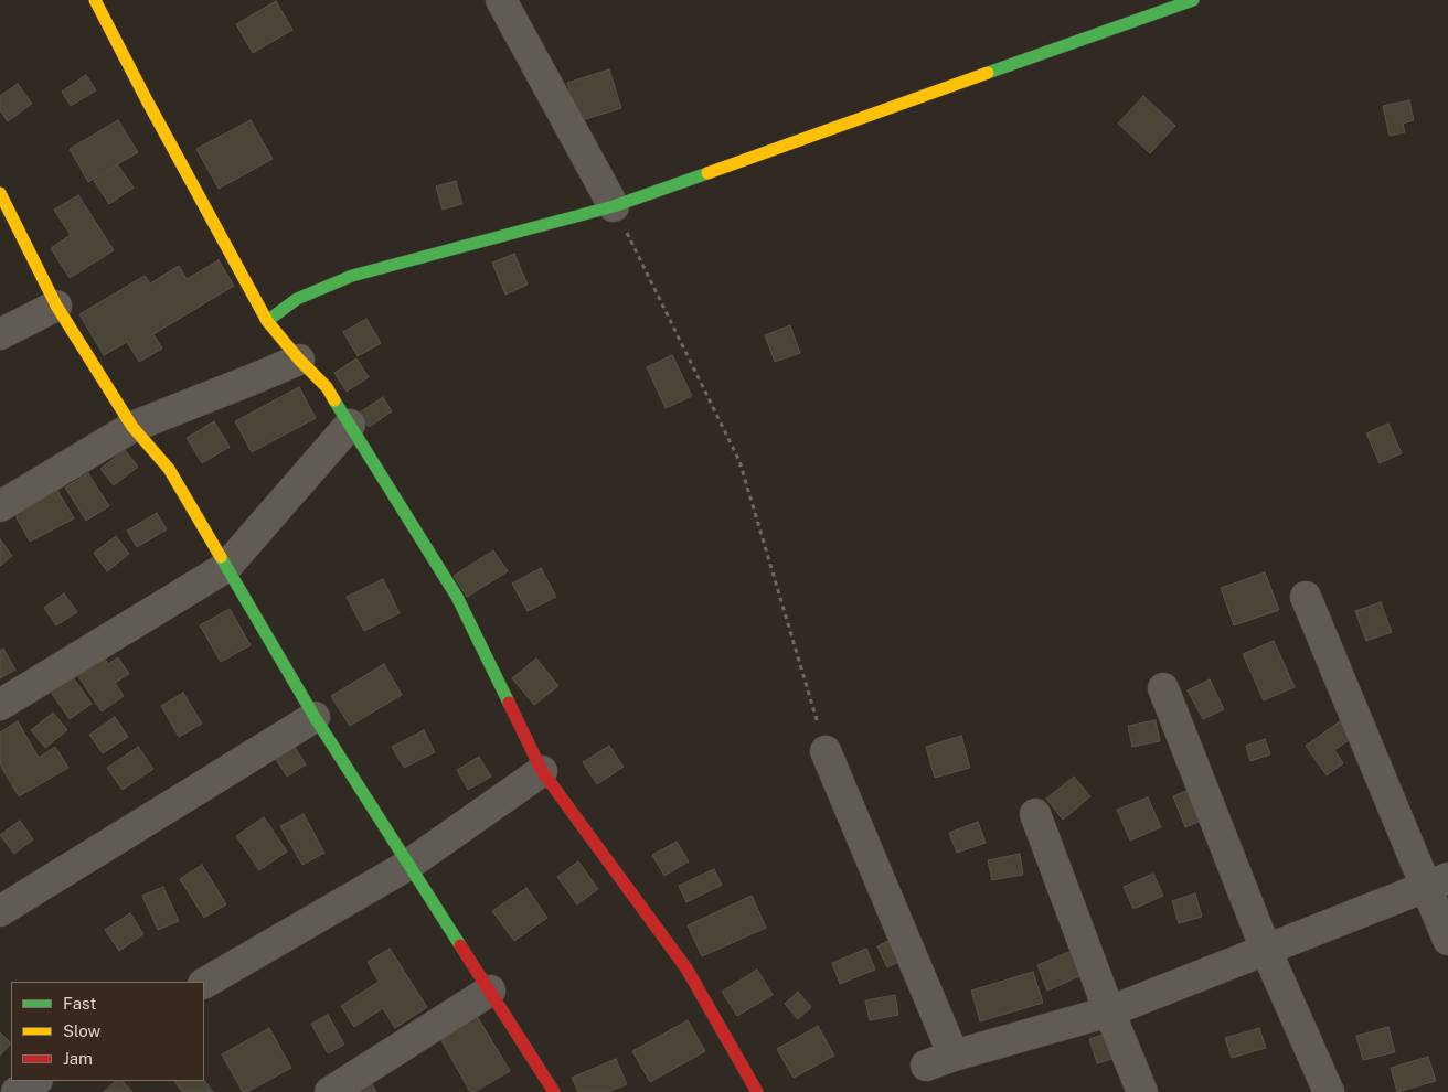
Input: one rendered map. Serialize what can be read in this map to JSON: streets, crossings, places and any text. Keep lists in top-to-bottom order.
{
  "legend": ["Fast", "Slow", "Jam"]
}
